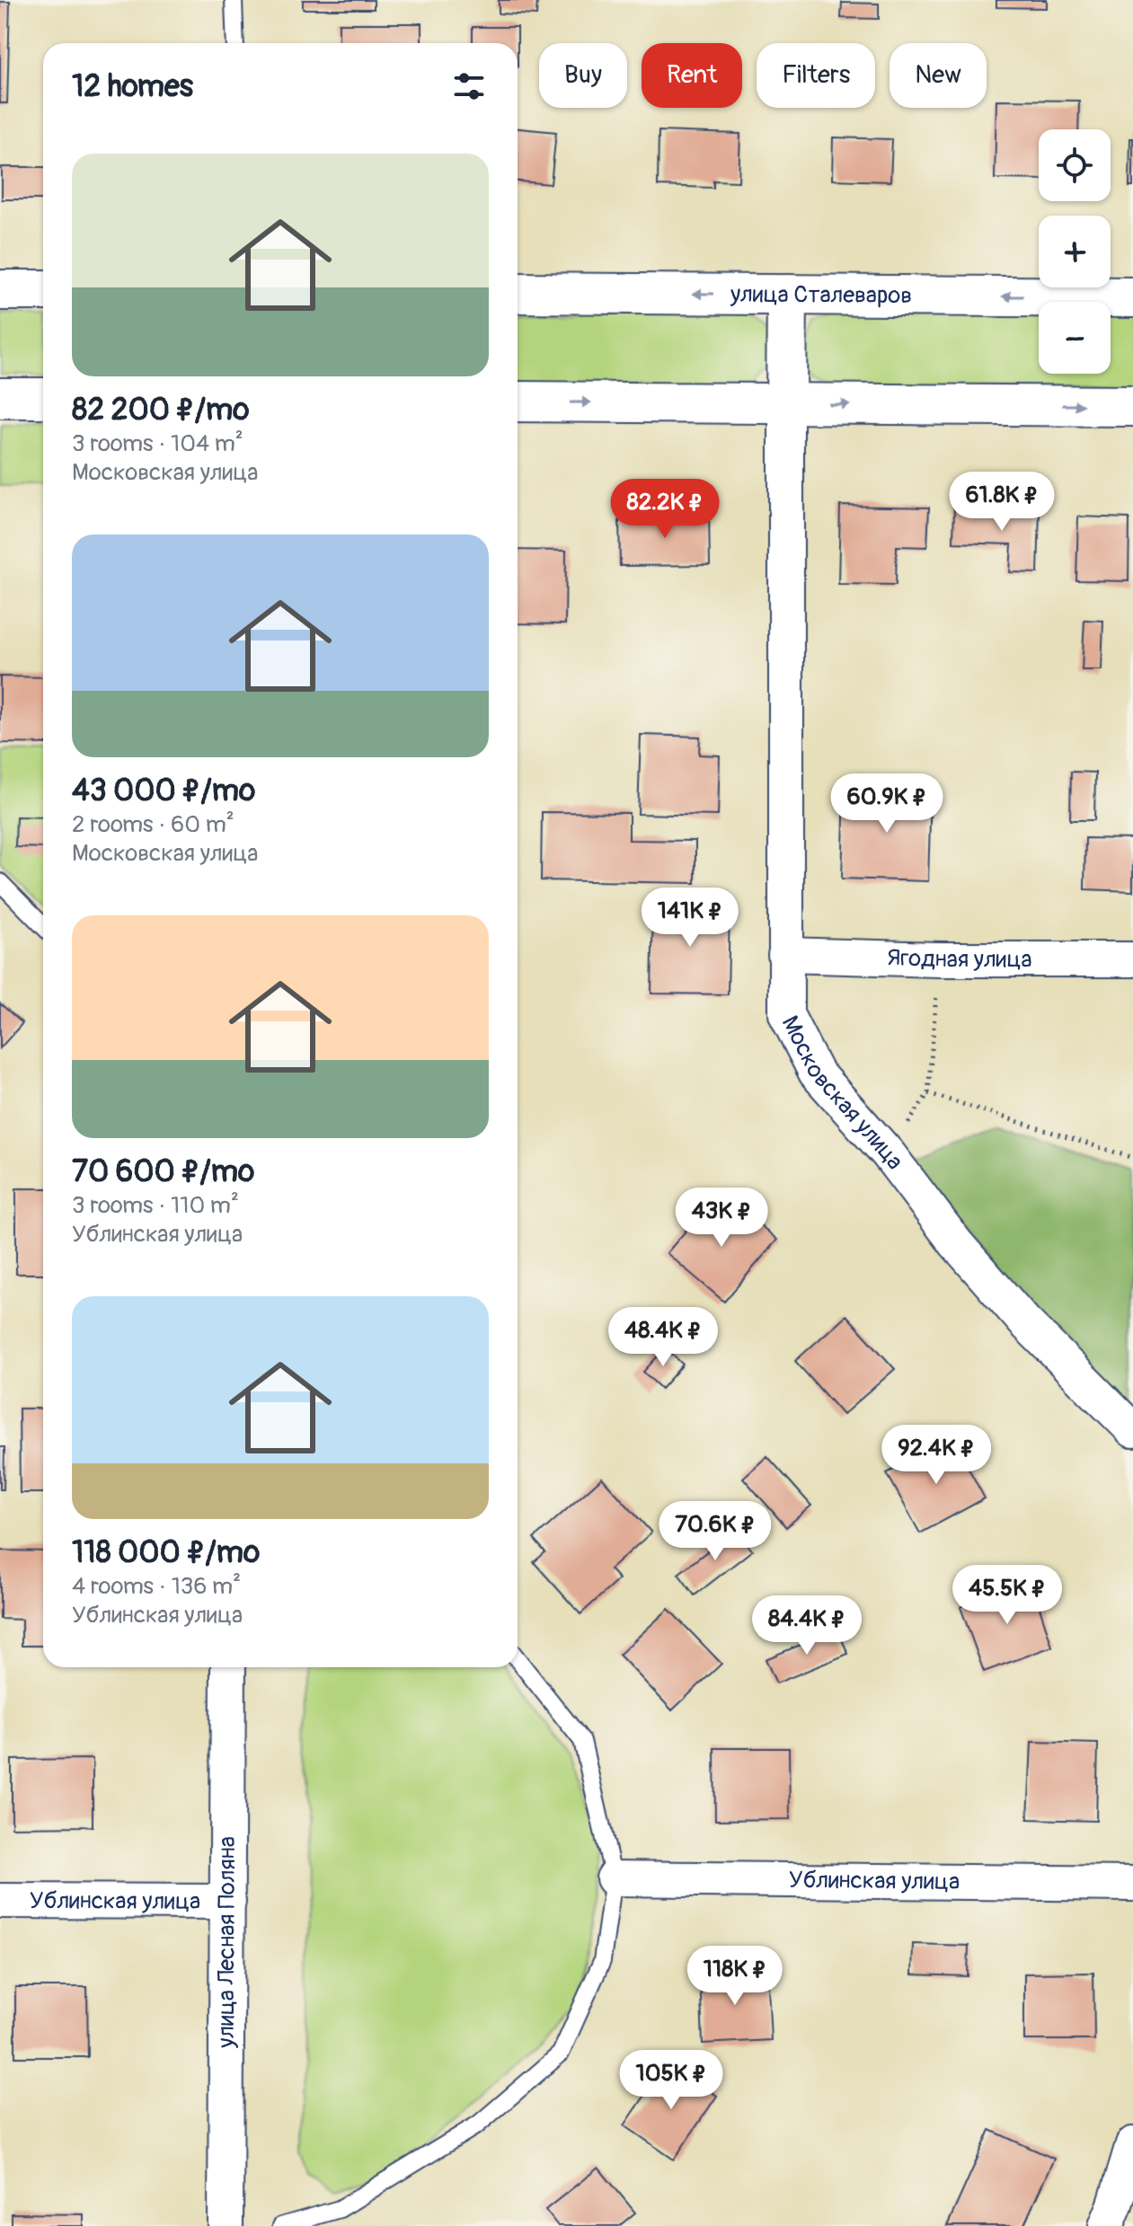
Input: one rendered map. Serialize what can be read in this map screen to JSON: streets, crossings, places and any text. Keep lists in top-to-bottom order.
{
  "streets": {
    "main road": ["улица Сталеваров"],
    "street": [
      "Ягодная улица",
      "Московская улица",
      "Ублинская улица",
      "улица Лесная Поляна"
    ]
  },
  "crossings": [
    ["Ягодная улица", "Московская улица"],
    ["Ублинская улица", "улица Лесная Поляна"]
  ],
  "page": {
    "chip": [
      "Buy",
      "Rent",
      "Filters",
      "New"
    ],
    "heading": "12 homes",
    "map_buttons": ["+", "−"],
    "list": [
      {
        "name": "82 200 ₽/mo",
        "note": "3 rooms · 104 m² · Московская улица"
      },
      {
        "name": "43 000 ₽/mo",
        "note": "2 rooms · 60 m² · Московская улица"
      },
      {
        "name": "70 600 ₽/mo",
        "note": "3 rooms · 110 m² · Ублинская улица"
      },
      {
        "name": "118 000 ₽/mo",
        "note": "4 rooms · 136 m² · Ублинская улица"
      }
    ],
    "price": [
      "61.8K ₽",
      "82.2K ₽",
      "60.9K ₽",
      "141K ₽",
      "43K ₽",
      "48.4K ₽",
      "92.4K ₽",
      "70.6K ₽",
      "45.5K ₽",
      "84.4K ₽",
      "118K ₽",
      "105K ₽"
    ]
  }
}
